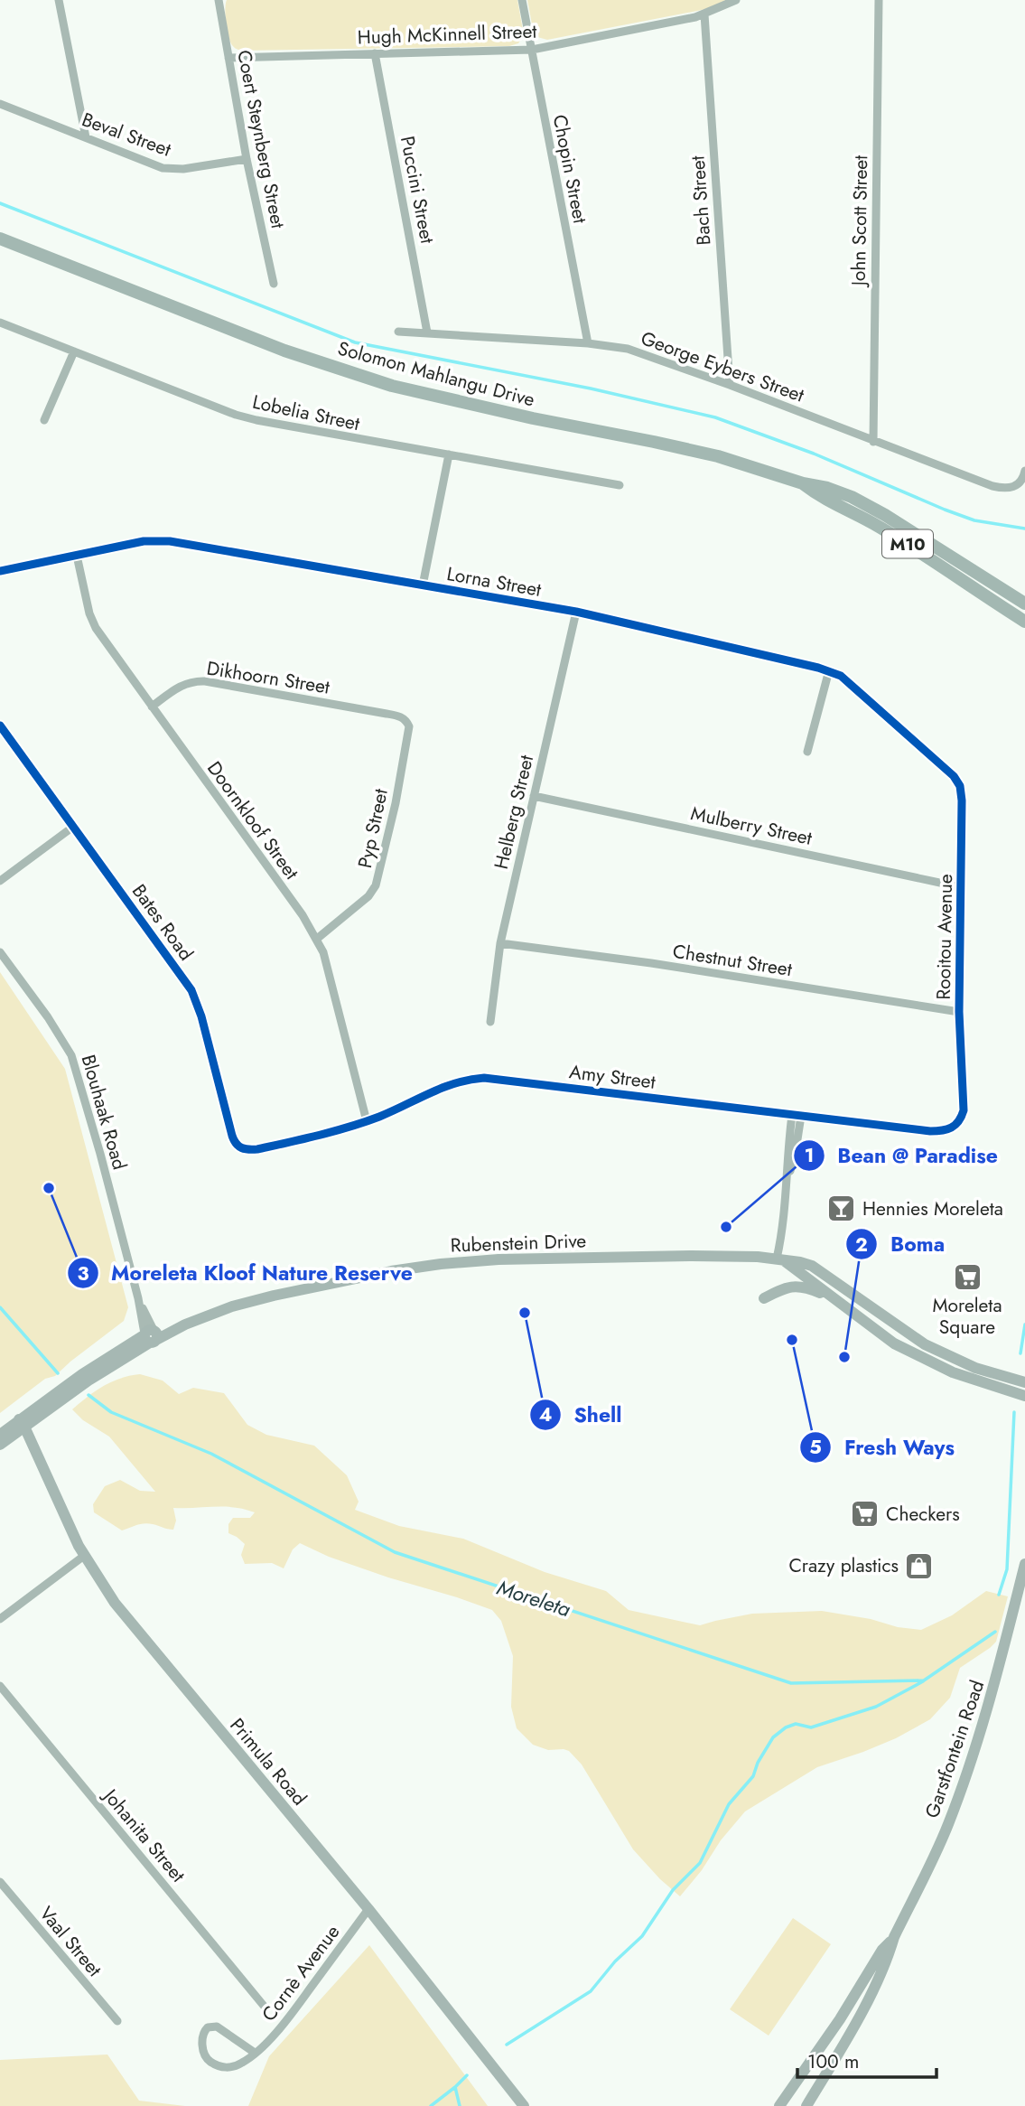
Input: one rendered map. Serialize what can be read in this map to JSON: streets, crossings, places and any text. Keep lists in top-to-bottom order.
{
  "streets": {
    "main road": ["Solomon Mahlangu Drive", "M10"],
    "street": [
      "Hugh McKinnell Street",
      "Beval Street",
      "Coert Steynberg Street",
      "Chopin Street",
      "Puccini Street",
      "Bach Street",
      "John Scott Street",
      "George Eybers Street",
      "Lobelia Street",
      "Lorna Street",
      "Dikhoorn Street",
      "Helberg Street",
      "Doornkloof Street",
      "Mulberry Street",
      "Pyp Street",
      "Bates Road",
      "Rooitou Avenue",
      "Chestnut Street",
      "Amy Street",
      "Blouhaak Road",
      "Rubenstein Drive",
      "Garstfontein Road",
      "Primula Road",
      "Johanita Street",
      "Vaal Street",
      "Cornè Avenue"
    ]
  },
  "crossings": [
    ["Hugh McKinnell Street", "Coert Steynberg Street"],
    ["Hugh McKinnell Street", "Chopin Street"],
    ["Hugh McKinnell Street", "Puccini Street"],
    ["Hugh McKinnell Street", "Bach Street"],
    ["Beval Street", "Coert Steynberg Street"],
    ["Chopin Street", "George Eybers Street"],
    ["Puccini Street", "George Eybers Street"],
    ["Bach Street", "George Eybers Street"],
    ["John Scott Street", "George Eybers Street"],
    ["Lorna Street", "Helberg Street"],
    ["Lorna Street", "Doornkloof Street"],
    ["Lorna Street", "Rooitou Avenue"],
    ["Dikhoorn Street", "Doornkloof Street"],
    ["Dikhoorn Street", "Pyp Street"],
    ["Helberg Street", "Mulberry Street"],
    ["Helberg Street", "Chestnut Street"],
    ["Doornkloof Street", "Pyp Street"],
    ["Doornkloof Street", "Amy Street"],
    ["Mulberry Street", "Rooitou Avenue"],
    ["Bates Road", "Amy Street"],
    ["Rooitou Avenue", "Chestnut Street"],
    ["Rooitou Avenue", "Amy Street"],
    ["Blouhaak Road", "Rubenstein Drive"],
    ["Rubenstein Drive", "Primula Road"],
    ["Primula Road", "Cornè Avenue"]
  ],
  "water": ["Moreleta"],
  "places": {
    "other": [
      "Moreleta Kloof Nature Reserve",
      "Bean @ Paradise",
      "Shell",
      "Fresh Ways",
      "Boma"
    ],
    "bar": ["Hennies Moreleta"],
    "supermarket": ["Moreleta Square", "Checkers"],
    "shop": ["Crazy plastics"]
  },
  "scale_bar": "100 m"
}
